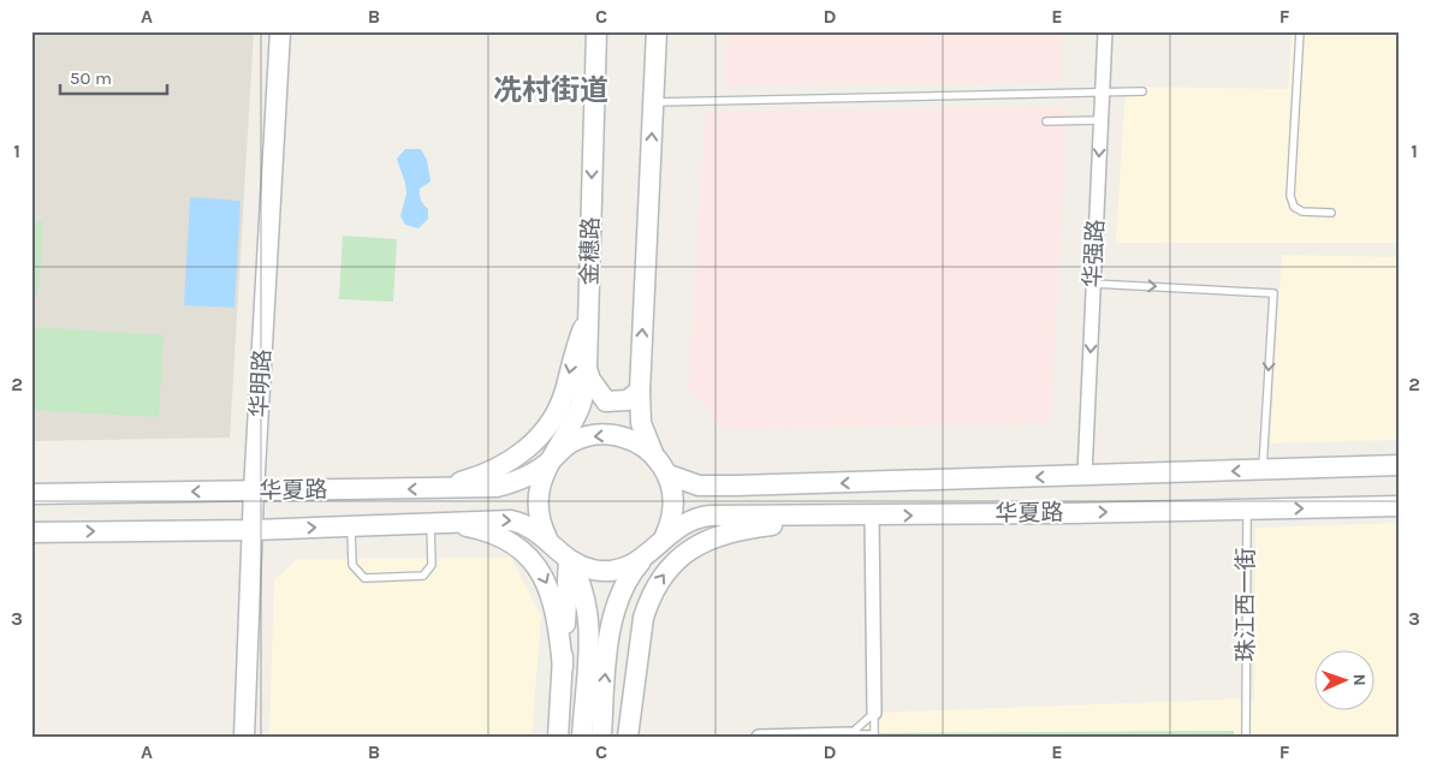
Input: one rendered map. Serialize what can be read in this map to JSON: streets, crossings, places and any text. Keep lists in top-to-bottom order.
{
  "streets": {
    "main road": ["金穗路", "华明路", "华夏路"],
    "street": ["华强路"],
    "lane": ["珠江西一街"]
  },
  "crossings": [
    ["金穗路", "华夏路"],
    ["华强路", "华夏路"],
    ["华明路", "华夏路"],
    ["华夏路", "珠江西一街"]
  ],
  "one_way": ["华强路"],
  "districts": ["冼村街道"],
  "scale_bar": "50 m",
  "north": "right",
  "grid": {
    "columns": [
      "A",
      "B",
      "C",
      "D",
      "E",
      "F"
    ],
    "rows": ["1", "2", "3"]
  }
}
